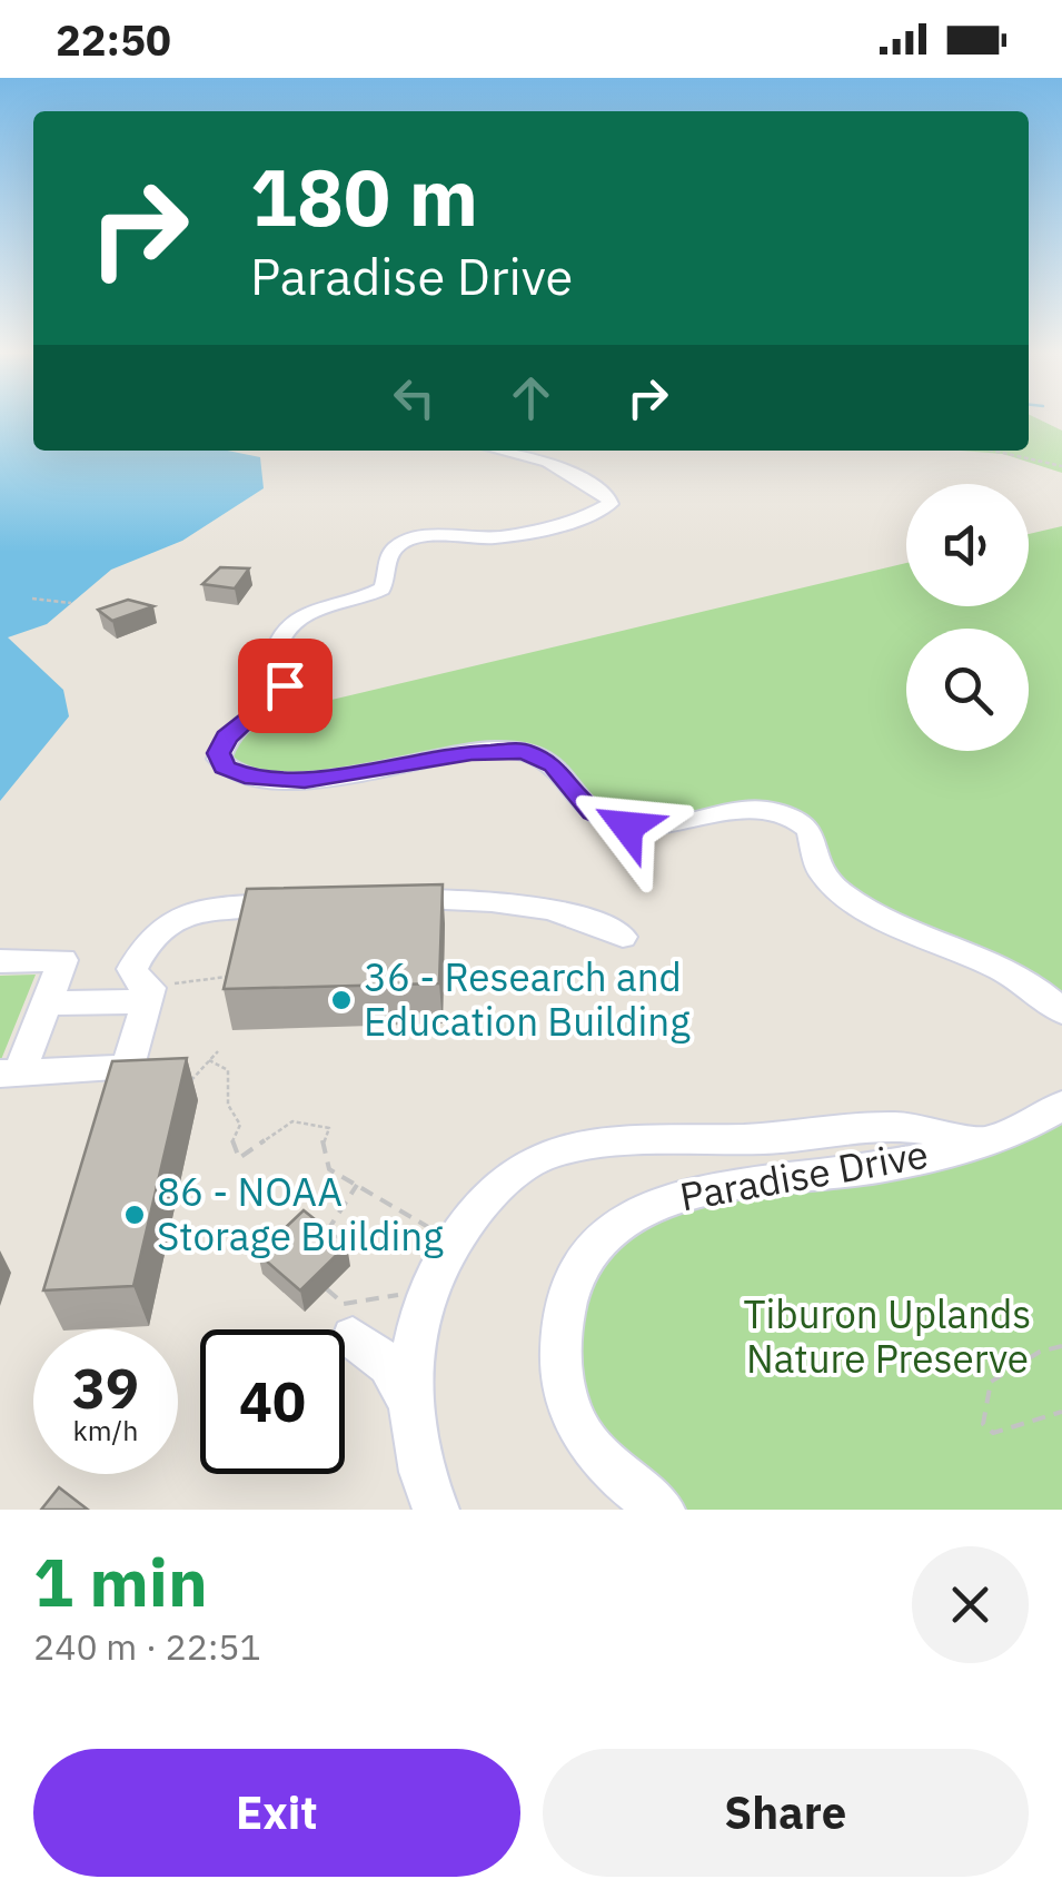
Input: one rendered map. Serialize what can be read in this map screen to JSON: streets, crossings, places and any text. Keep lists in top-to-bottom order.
{
  "streets": {
    "street": ["Paradise Drive"]
  },
  "parks": ["Tiburon Uplands Nature Preserve"],
  "places": ["36 - Research and Education Building", "86 - NOAA Storage Building"],
  "page": {
    "status": "22:50",
    "turn": ["180 m", "Paradise Drive"],
    "speed": "39 km/h",
    "limit": "40",
    "heading": ["1 min", "240 m · 22:51"],
    "buttons": ["Exit", "Share"]
  }
}
